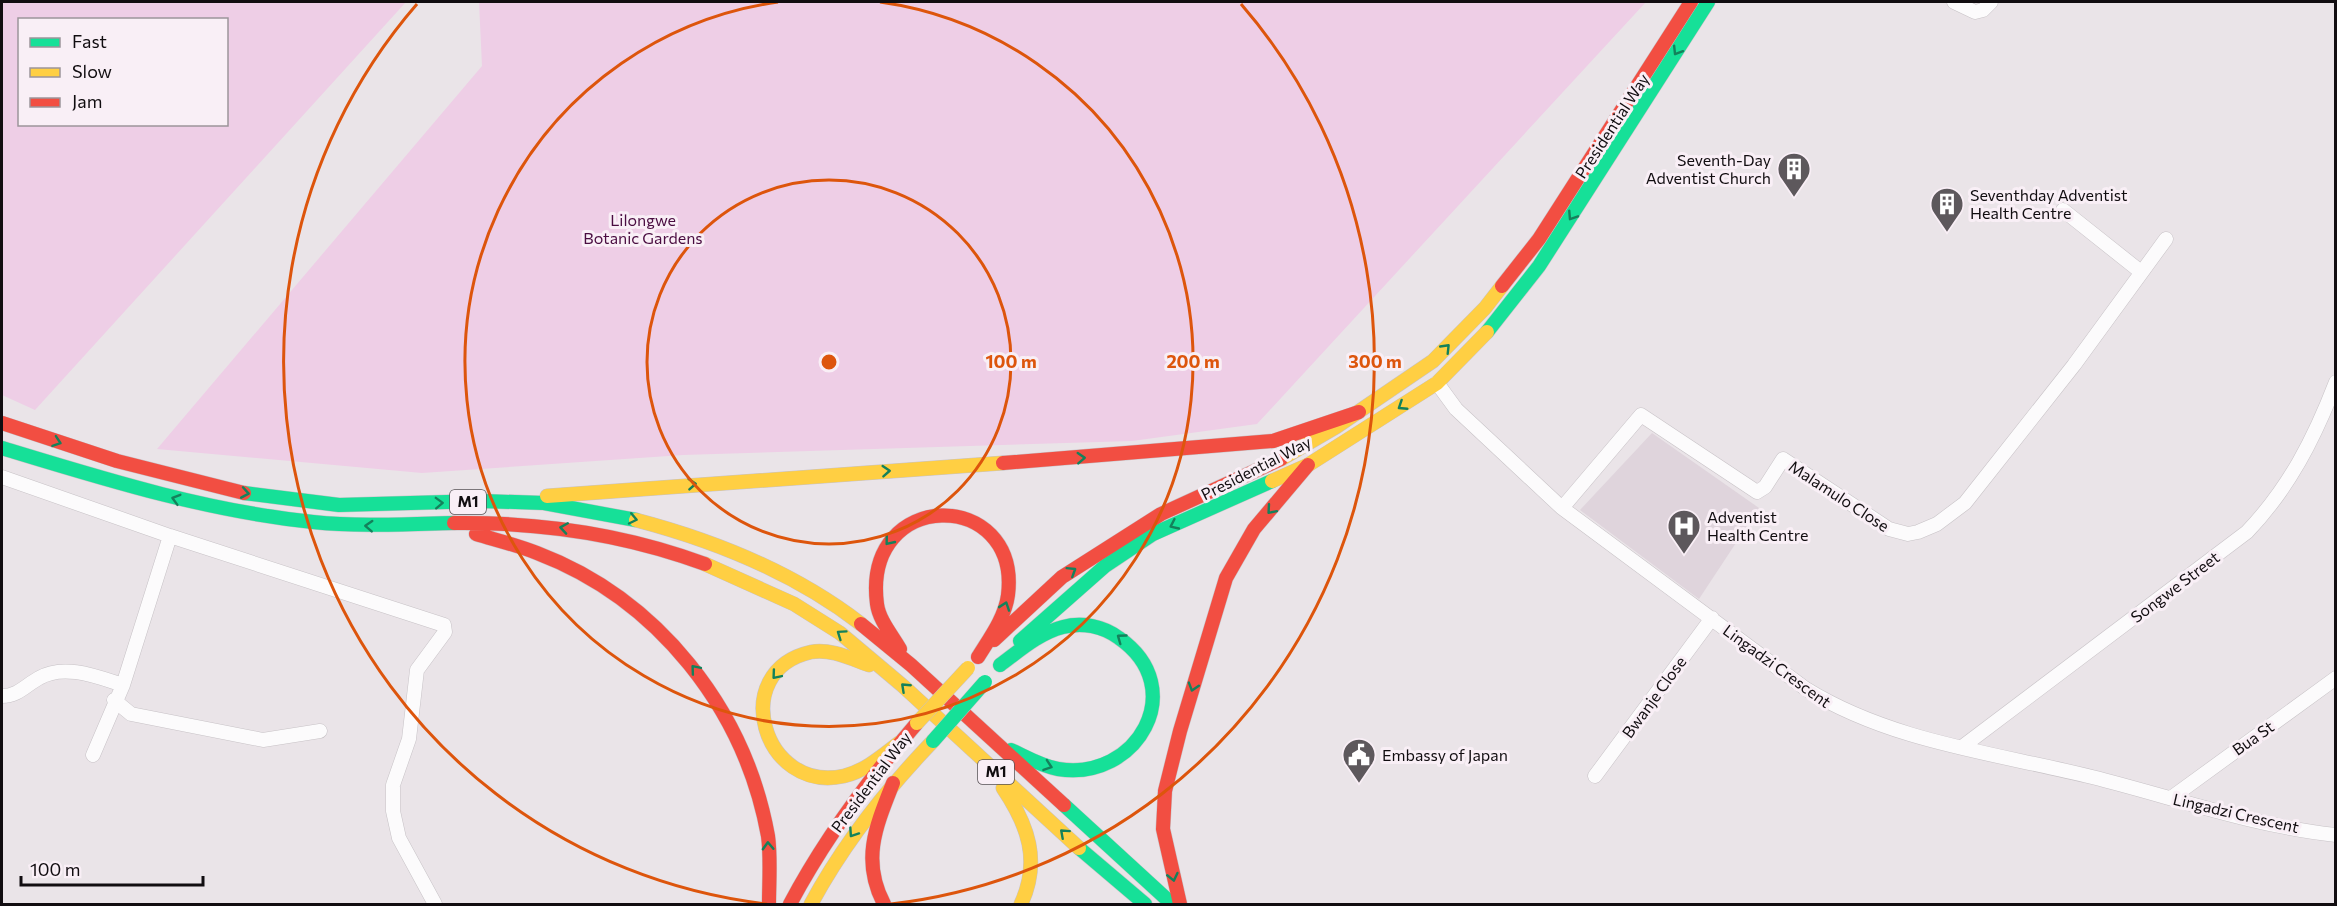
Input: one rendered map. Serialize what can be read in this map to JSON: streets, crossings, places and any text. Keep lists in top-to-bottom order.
{
  "streets": {
    "main road": ["Presidential Way", "M1"],
    "street": [
      "Malamulo Close",
      "Songwe Street",
      "Lingadzi Crescent",
      "Bwanje Close",
      "Bua St"
    ]
  },
  "crossings": [
    ["Presidential Way", "Lingadzi Crescent"],
    ["Malamulo Close", "Lingadzi Crescent"],
    ["Songwe Street", "Lingadzi Crescent"],
    ["Lingadzi Crescent", "Bwanje Close"],
    ["Lingadzi Crescent", "Bua St"]
  ],
  "parks": ["Lilongwe Botanic Gardens"],
  "places": {
    "building": ["Seventh-Day Adventist Church", "Seventhday Adventist Health Centre"],
    "hospital": ["Adventist Health Centre"],
    "public building": ["Embassy of Japan"]
  },
  "legend": ["Fast", "Slow", "Jam"],
  "scale_bar": "100 m",
  "rings": ["100 m", "200 m", "300 m"]
}
